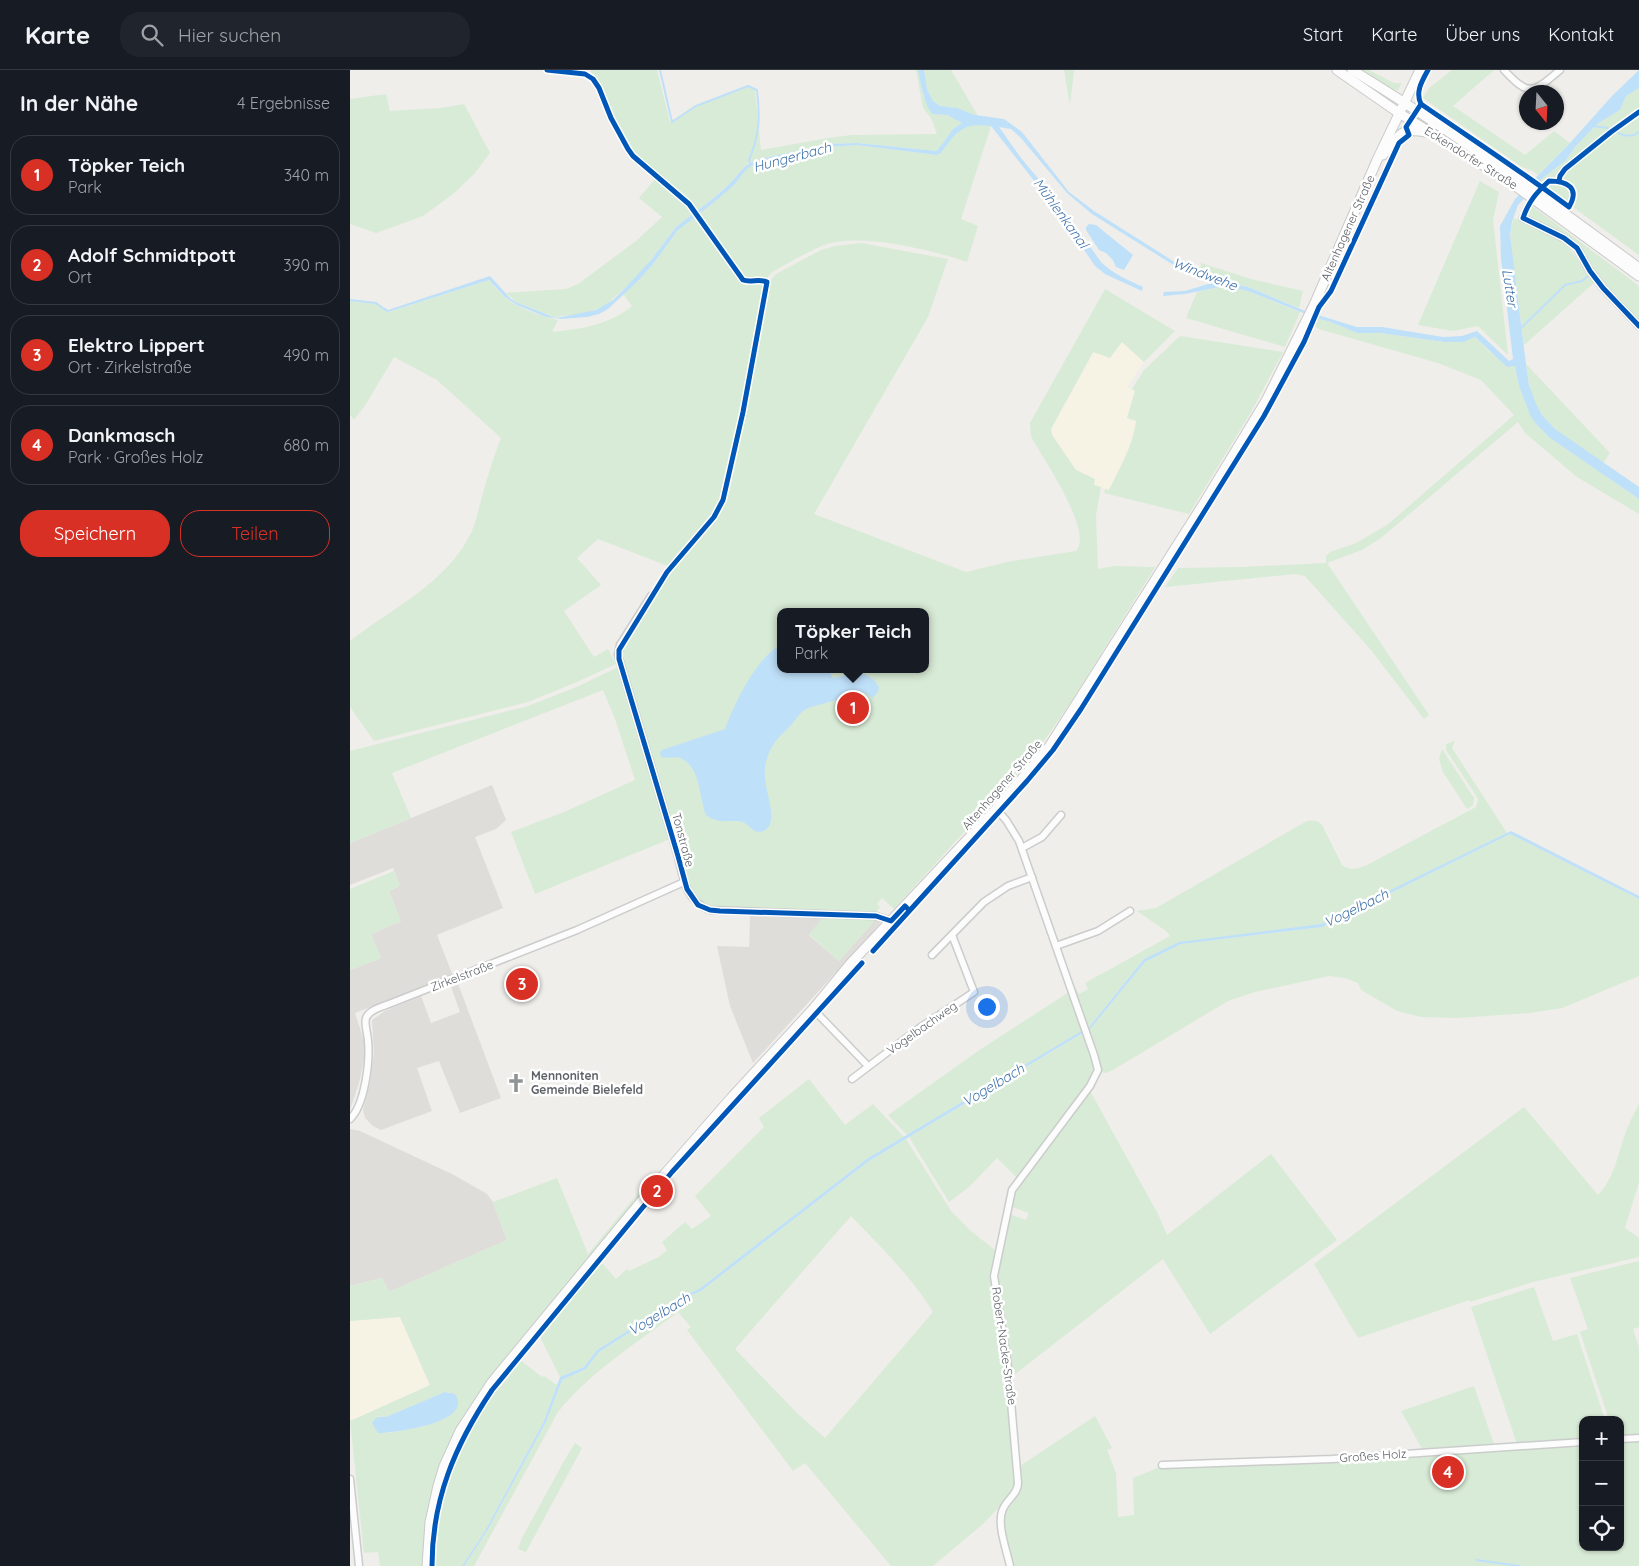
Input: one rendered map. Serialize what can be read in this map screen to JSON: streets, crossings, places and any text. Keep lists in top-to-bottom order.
{
  "streets": {
    "main road": ["Eckendorfer Straße", "Altenhagener Straße"],
    "street": [
      "Tonstraße",
      "Zirkelstraße",
      "Vogelbachweg",
      "Robert-Nacke-Straße",
      "Großes Holz"
    ]
  },
  "crossings": [
    ["Eckendorfer Straße", "Altenhagener Straße"],
    ["Altenhagener Straße", "Tonstraße"],
    ["Altenhagener Straße", "Robert-Nacke-Straße"],
    ["Tonstraße", "Zirkelstraße"]
  ],
  "water": [
    "Hungerbach",
    "Mühlenkanal",
    "Windwehe",
    "Lutter",
    "Vogelbach"
  ],
  "places": {
    "church": ["Mennoniten Gemeinde Bielefeld"]
  },
  "north": "bottom",
  "page": {
    "header": "Karte",
    "search": "Hier suchen",
    "nav": [
      "Start",
      "Karte",
      "Über uns",
      "Kontakt"
    ],
    "heading": ["In der Nähe", "4 Ergebnisse"],
    "list": [
      {
        "mark": "1",
        "name": "Töpker Teich",
        "note": "Park",
        "value": "340 m"
      },
      {
        "mark": "2",
        "name": "Adolf Schmidtpott",
        "note": "Ort",
        "value": "390 m"
      },
      {
        "mark": "3",
        "name": "Elektro Lippert",
        "note": "Ort · Zirkelstraße",
        "value": "490 m"
      },
      {
        "mark": "4",
        "name": "Dankmasch",
        "note": "Park · Großes Holz",
        "value": "680 m"
      }
    ],
    "buttons": ["Speichern", "Teilen"],
    "popup": ["Töpker Teich", "Park"],
    "pins": [
      "1",
      "3",
      "2",
      "4"
    ],
    "map_buttons": ["+", "−"]
  }
}
